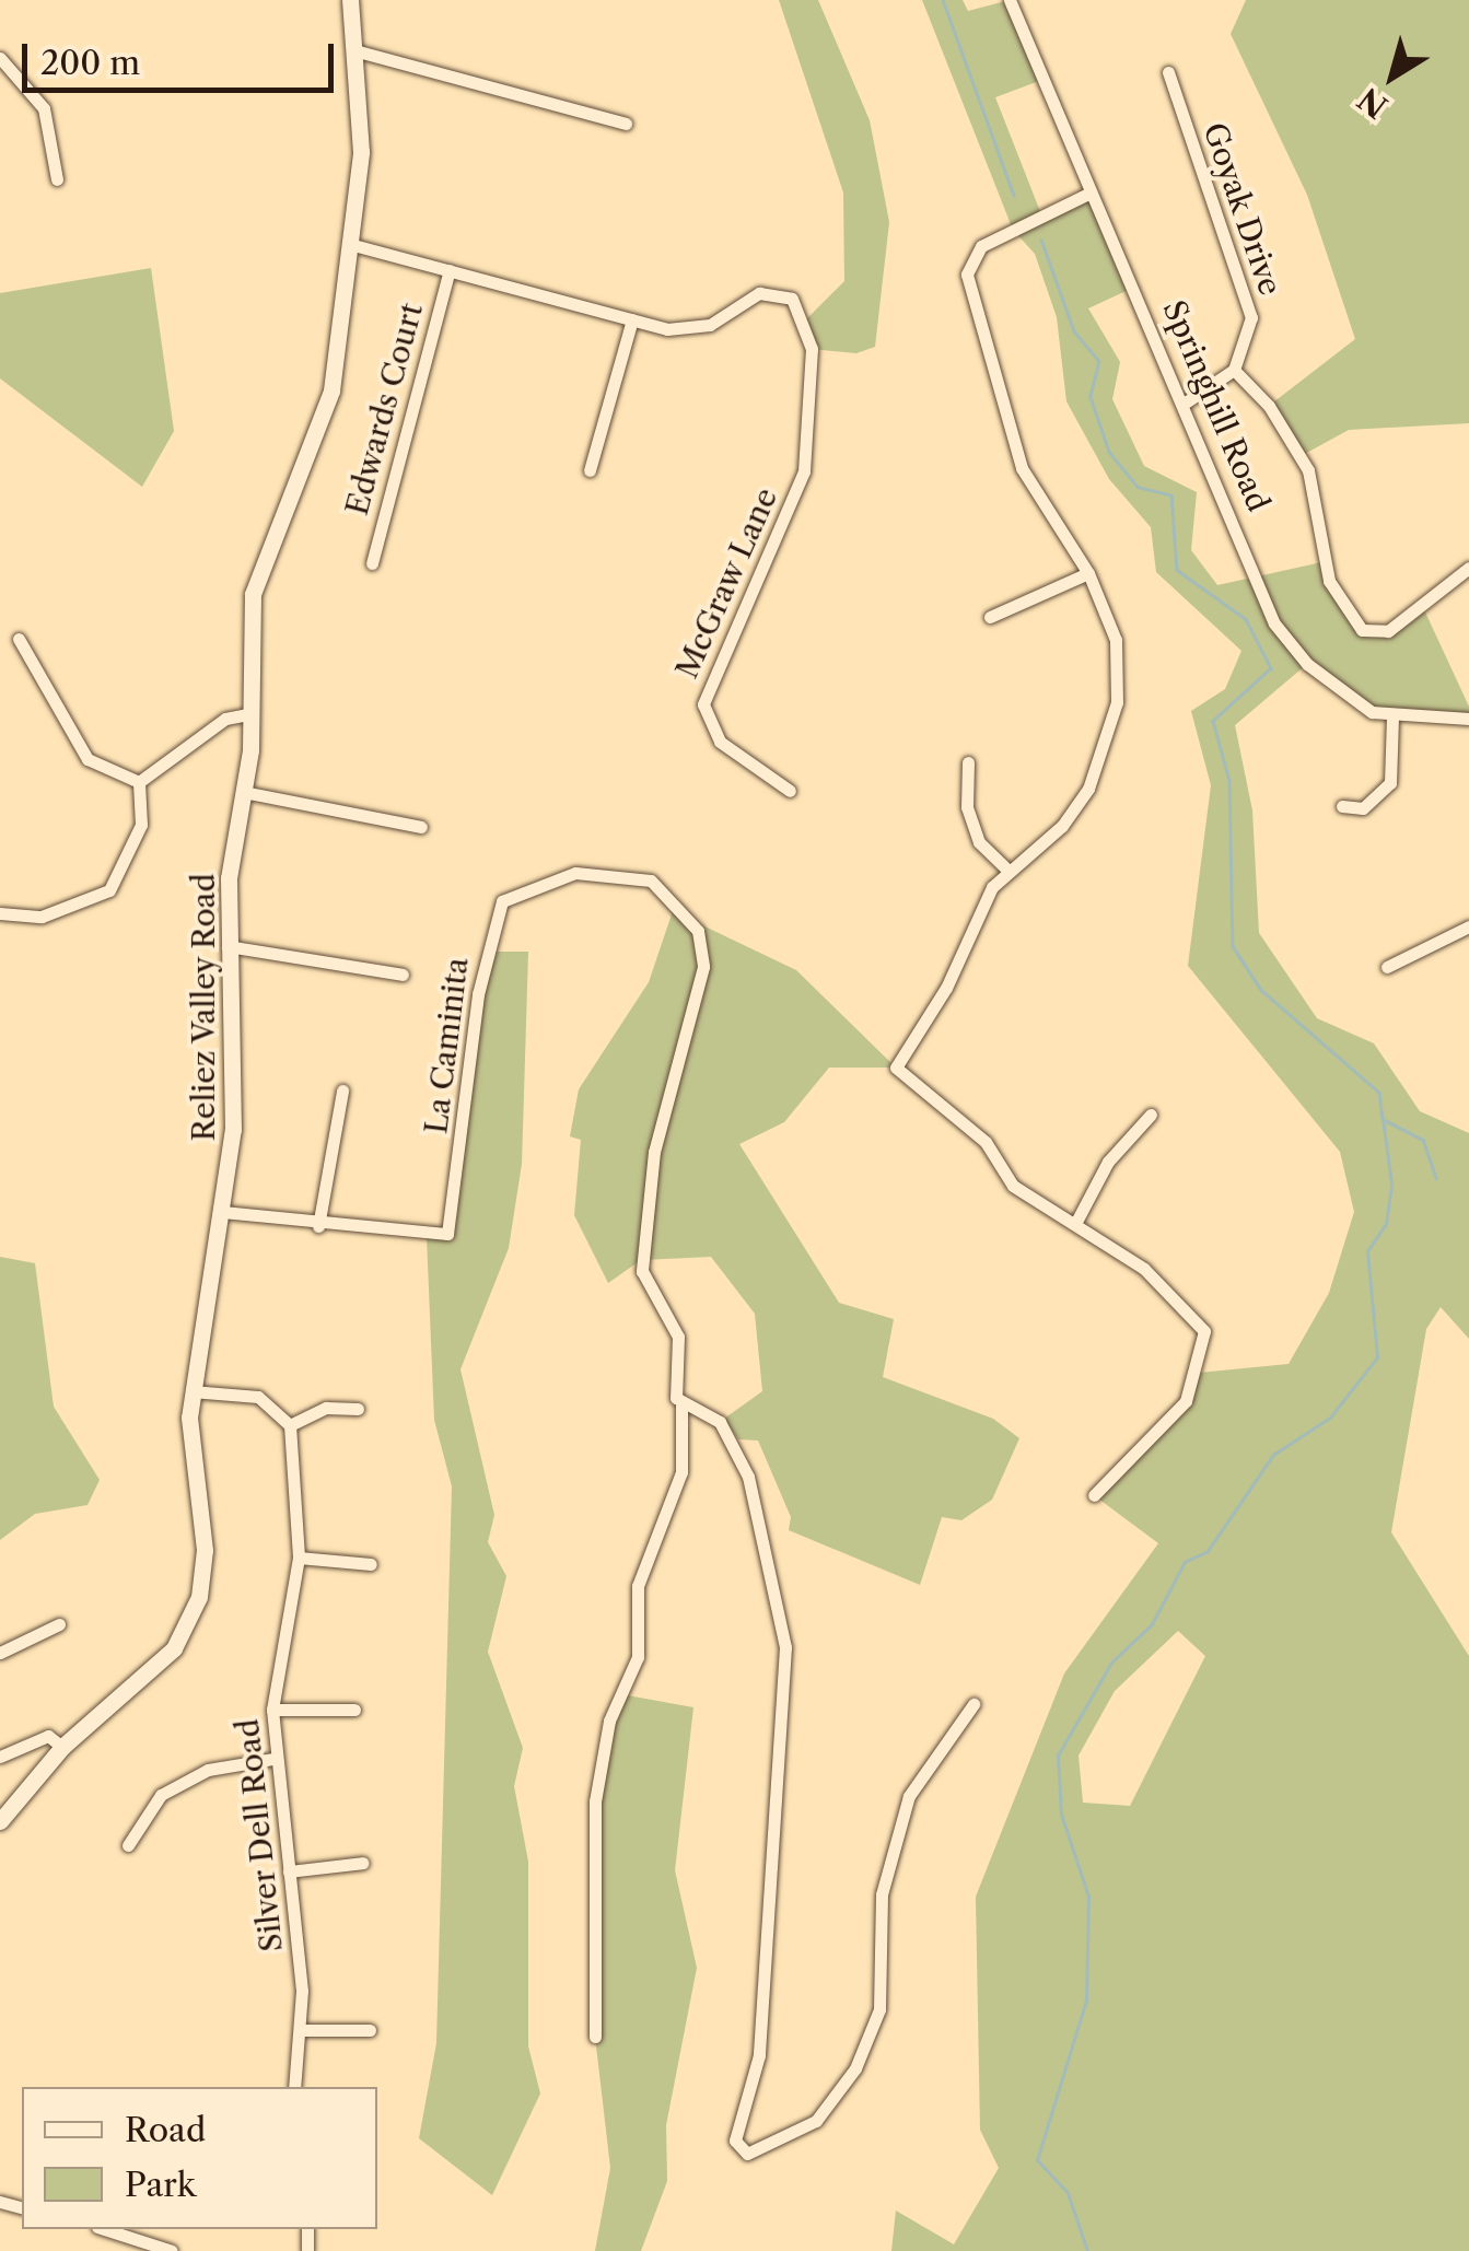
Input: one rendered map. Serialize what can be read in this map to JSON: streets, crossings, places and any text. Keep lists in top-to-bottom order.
{
  "streets": {
    "main road": ["Reliez Valley Road"],
    "street": [
      "Goyak Drive",
      "Springhill Road",
      "Edwards Court",
      "McGraw Lane",
      "La Caminita",
      "Silver Dell Road"
    ]
  },
  "crossings": [
    ["Edwards Court", "McGraw Lane"],
    ["McGraw Lane", "Reliez Valley Road"],
    ["Reliez Valley Road", "La Caminita"]
  ],
  "legend": ["Road", "Park"],
  "scale_bar": "200 m",
  "north": "bottom left"
}
